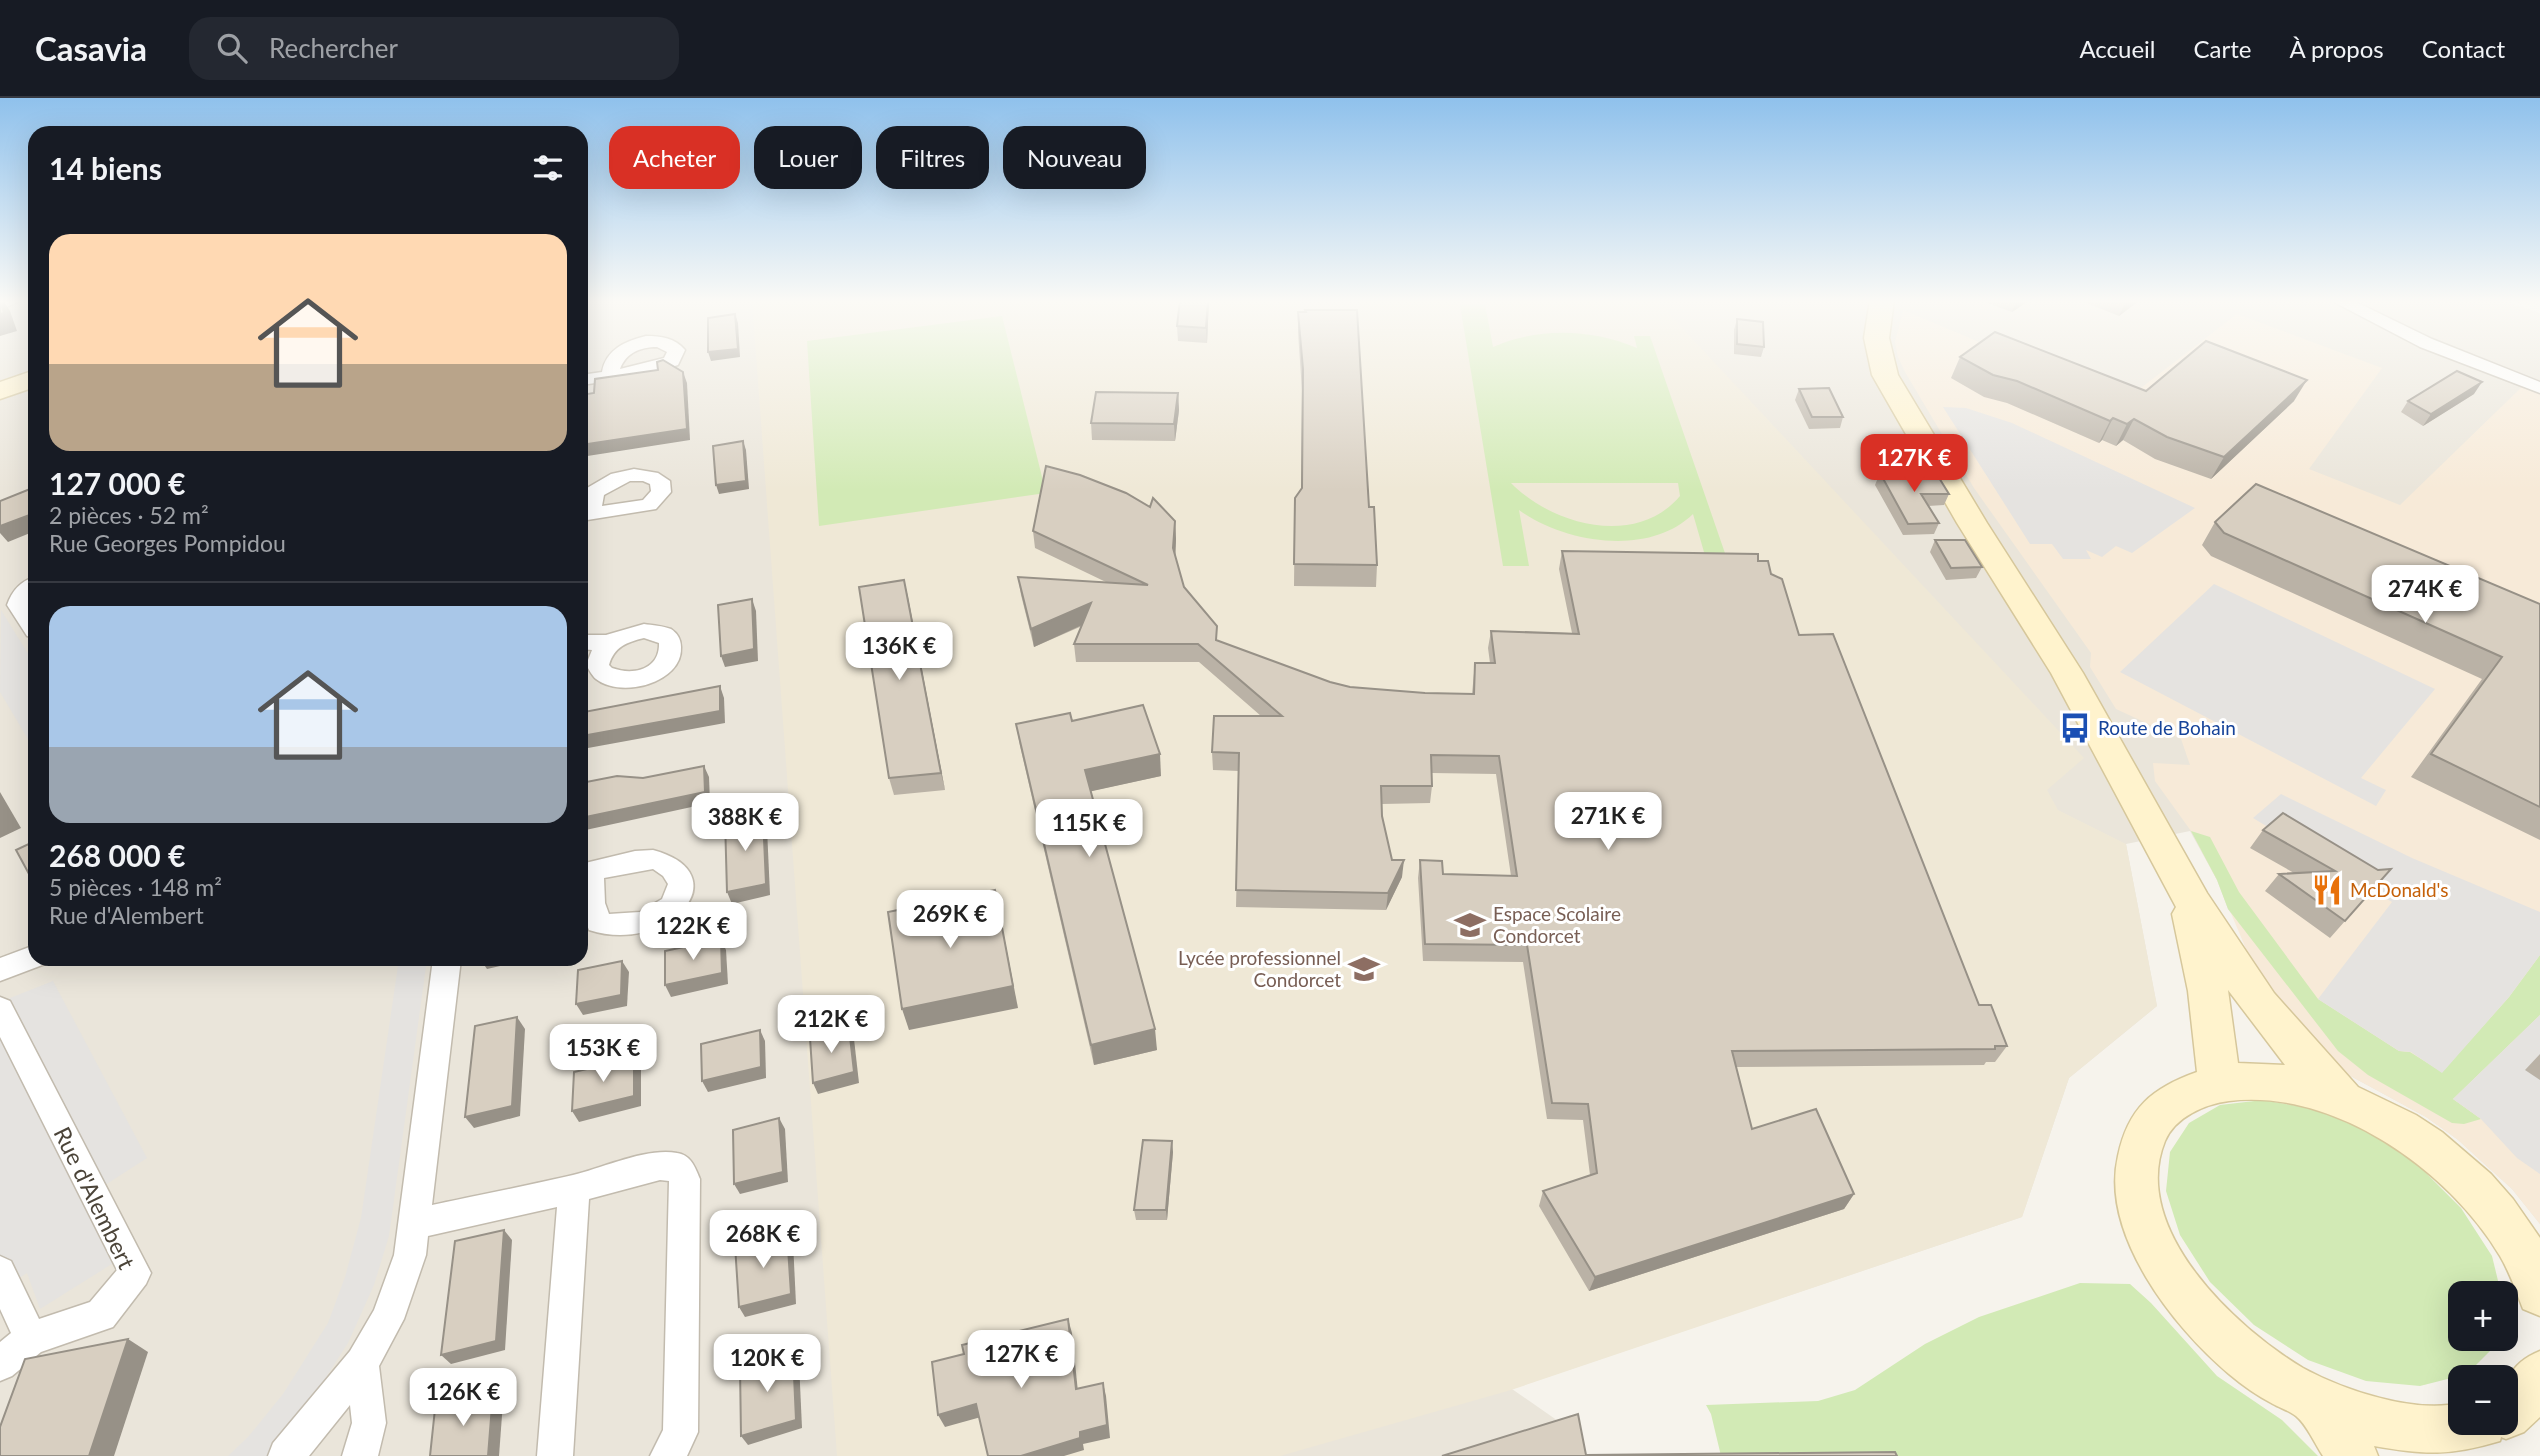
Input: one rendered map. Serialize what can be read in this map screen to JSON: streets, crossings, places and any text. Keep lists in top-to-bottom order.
{
  "streets": {
    "street": ["Rue d'Alembert"]
  },
  "places": {
    "bus stop": ["Route de Bohain"],
    "restaurant": ["McDonald's"],
    "school or university": ["Espace Scolaire Condorcet", "Lycée professionnel Condorcet"]
  },
  "page": {
    "header": "Casavia",
    "search": "Rechercher",
    "nav": [
      "Accueil",
      "Carte",
      "À propos",
      "Contact"
    ],
    "chip": [
      "Acheter",
      "Louer",
      "Filtres",
      "Nouveau"
    ],
    "heading": "14 biens",
    "list": [
      {
        "name": "127 000 €",
        "note": "2 pièces · 52 m² · Rue Georges Pompidou"
      },
      {
        "name": "268 000 €",
        "note": "5 pièces · 148 m² · Rue d'Alembert"
      }
    ],
    "price": [
      "127K €",
      "274K €",
      "136K €",
      "271K €",
      "388K €",
      "115K €",
      "269K €",
      "122K €",
      "212K €",
      "153K €",
      "268K €",
      "127K €",
      "120K €",
      "126K €"
    ],
    "map_buttons": ["+", "−"]
  }
}
